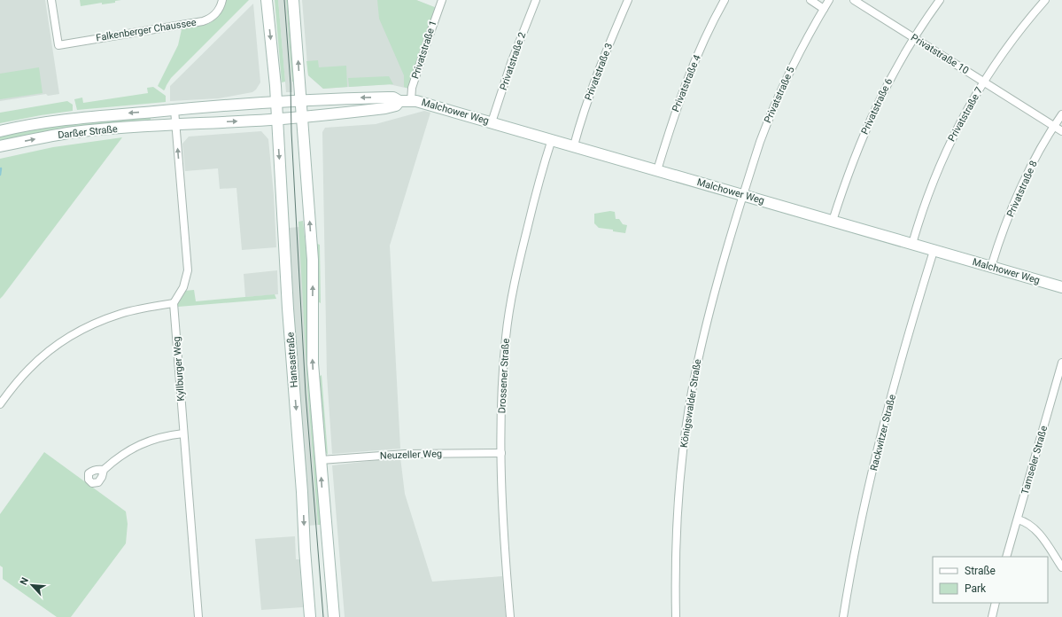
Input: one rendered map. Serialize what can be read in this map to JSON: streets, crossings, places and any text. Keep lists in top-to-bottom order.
{
  "streets": {
    "main road": ["Malchower Weg", "Darßer Straße", "Hansastraße"],
    "street": [
      "Falkenberger Chaussee",
      "Privatstraße 1",
      "Privatstraße 10",
      "Privatstraße 2",
      "Privatstraße 3",
      "Privatstraße 4",
      "Privatstraße 5",
      "Privatstraße 6",
      "Privatstraße 7",
      "Privatstraße 8",
      "Kyllburger Weg",
      "Drossener Straße",
      "Königswalder Straße",
      "Rackwitzer Straße",
      "Neuzeller Weg",
      "Tamseler Straße"
    ]
  },
  "crossings": [
    ["Privatstraße 1", "Malchower Weg"],
    ["Privatstraße 10", "Privatstraße 6"],
    ["Privatstraße 10", "Privatstraße 7"],
    ["Privatstraße 10", "Privatstraße 8"],
    ["Privatstraße 2", "Malchower Weg"],
    ["Privatstraße 3", "Malchower Weg"],
    ["Privatstraße 4", "Malchower Weg"],
    ["Privatstraße 5", "Malchower Weg"],
    ["Privatstraße 5", "Königswalder Straße"],
    ["Privatstraße 6", "Malchower Weg"],
    ["Malchower Weg", "Privatstraße 7"],
    ["Malchower Weg", "Darßer Straße"],
    ["Malchower Weg", "Privatstraße 8"],
    ["Malchower Weg", "Hansastraße"],
    ["Malchower Weg", "Drossener Straße"],
    ["Malchower Weg", "Königswalder Straße"],
    ["Malchower Weg", "Rackwitzer Straße"],
    ["Darßer Straße", "Hansastraße"],
    ["Hansastraße", "Neuzeller Weg"],
    ["Drossener Straße", "Neuzeller Weg"]
  ],
  "legend": ["Straße", "Park"],
  "north": "top left"
}
